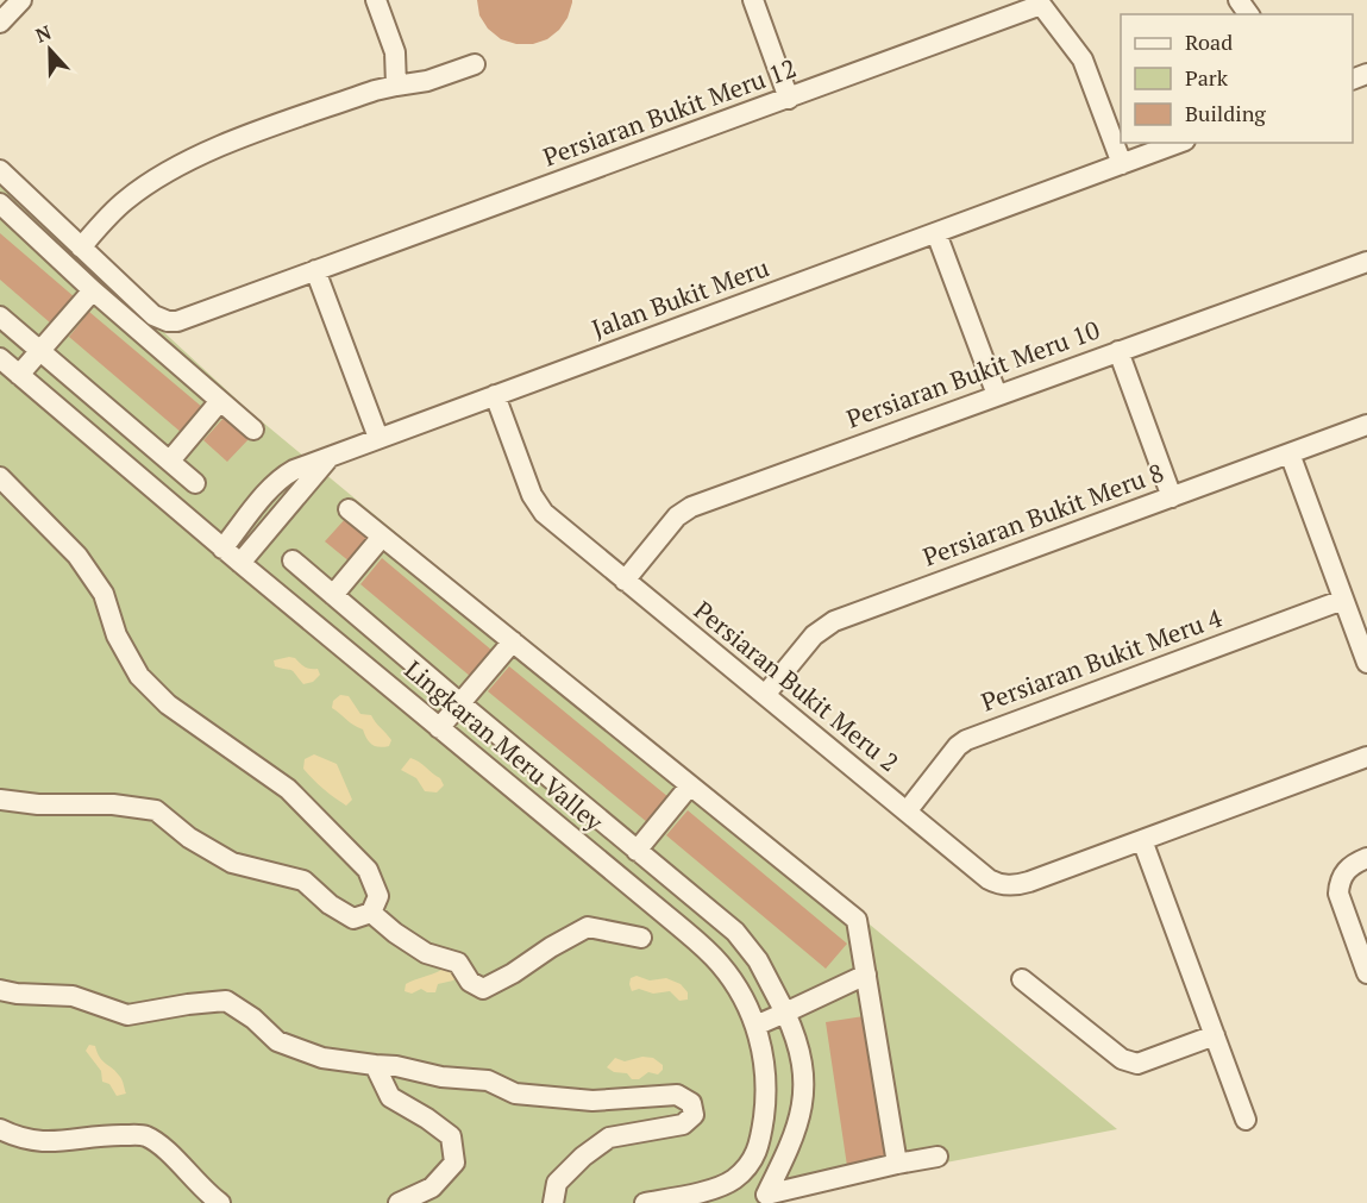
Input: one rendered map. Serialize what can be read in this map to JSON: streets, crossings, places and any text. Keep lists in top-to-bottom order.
{
  "streets": {
    "street": [
      "Persiaran Bukit Meru 12",
      "Jalan Bukit Meru",
      "Persiaran Bukit Meru 10",
      "Persiaran Bukit Meru 8",
      "Persiaran Bukit Meru 4",
      "Persiaran Bukit Meru 2",
      "Lingkaran Meru Valley"
    ]
  },
  "crossings": [
    ["Jalan Bukit Meru", "Persiaran Bukit Meru 2"],
    ["Jalan Bukit Meru", "Lingkaran Meru Valley"],
    ["Persiaran Bukit Meru 10", "Persiaran Bukit Meru 2"],
    ["Persiaran Bukit Meru 8", "Persiaran Bukit Meru 2"],
    ["Persiaran Bukit Meru 4", "Persiaran Bukit Meru 2"]
  ],
  "legend": ["Road", "Park", "Building"],
  "north": "top"
}
